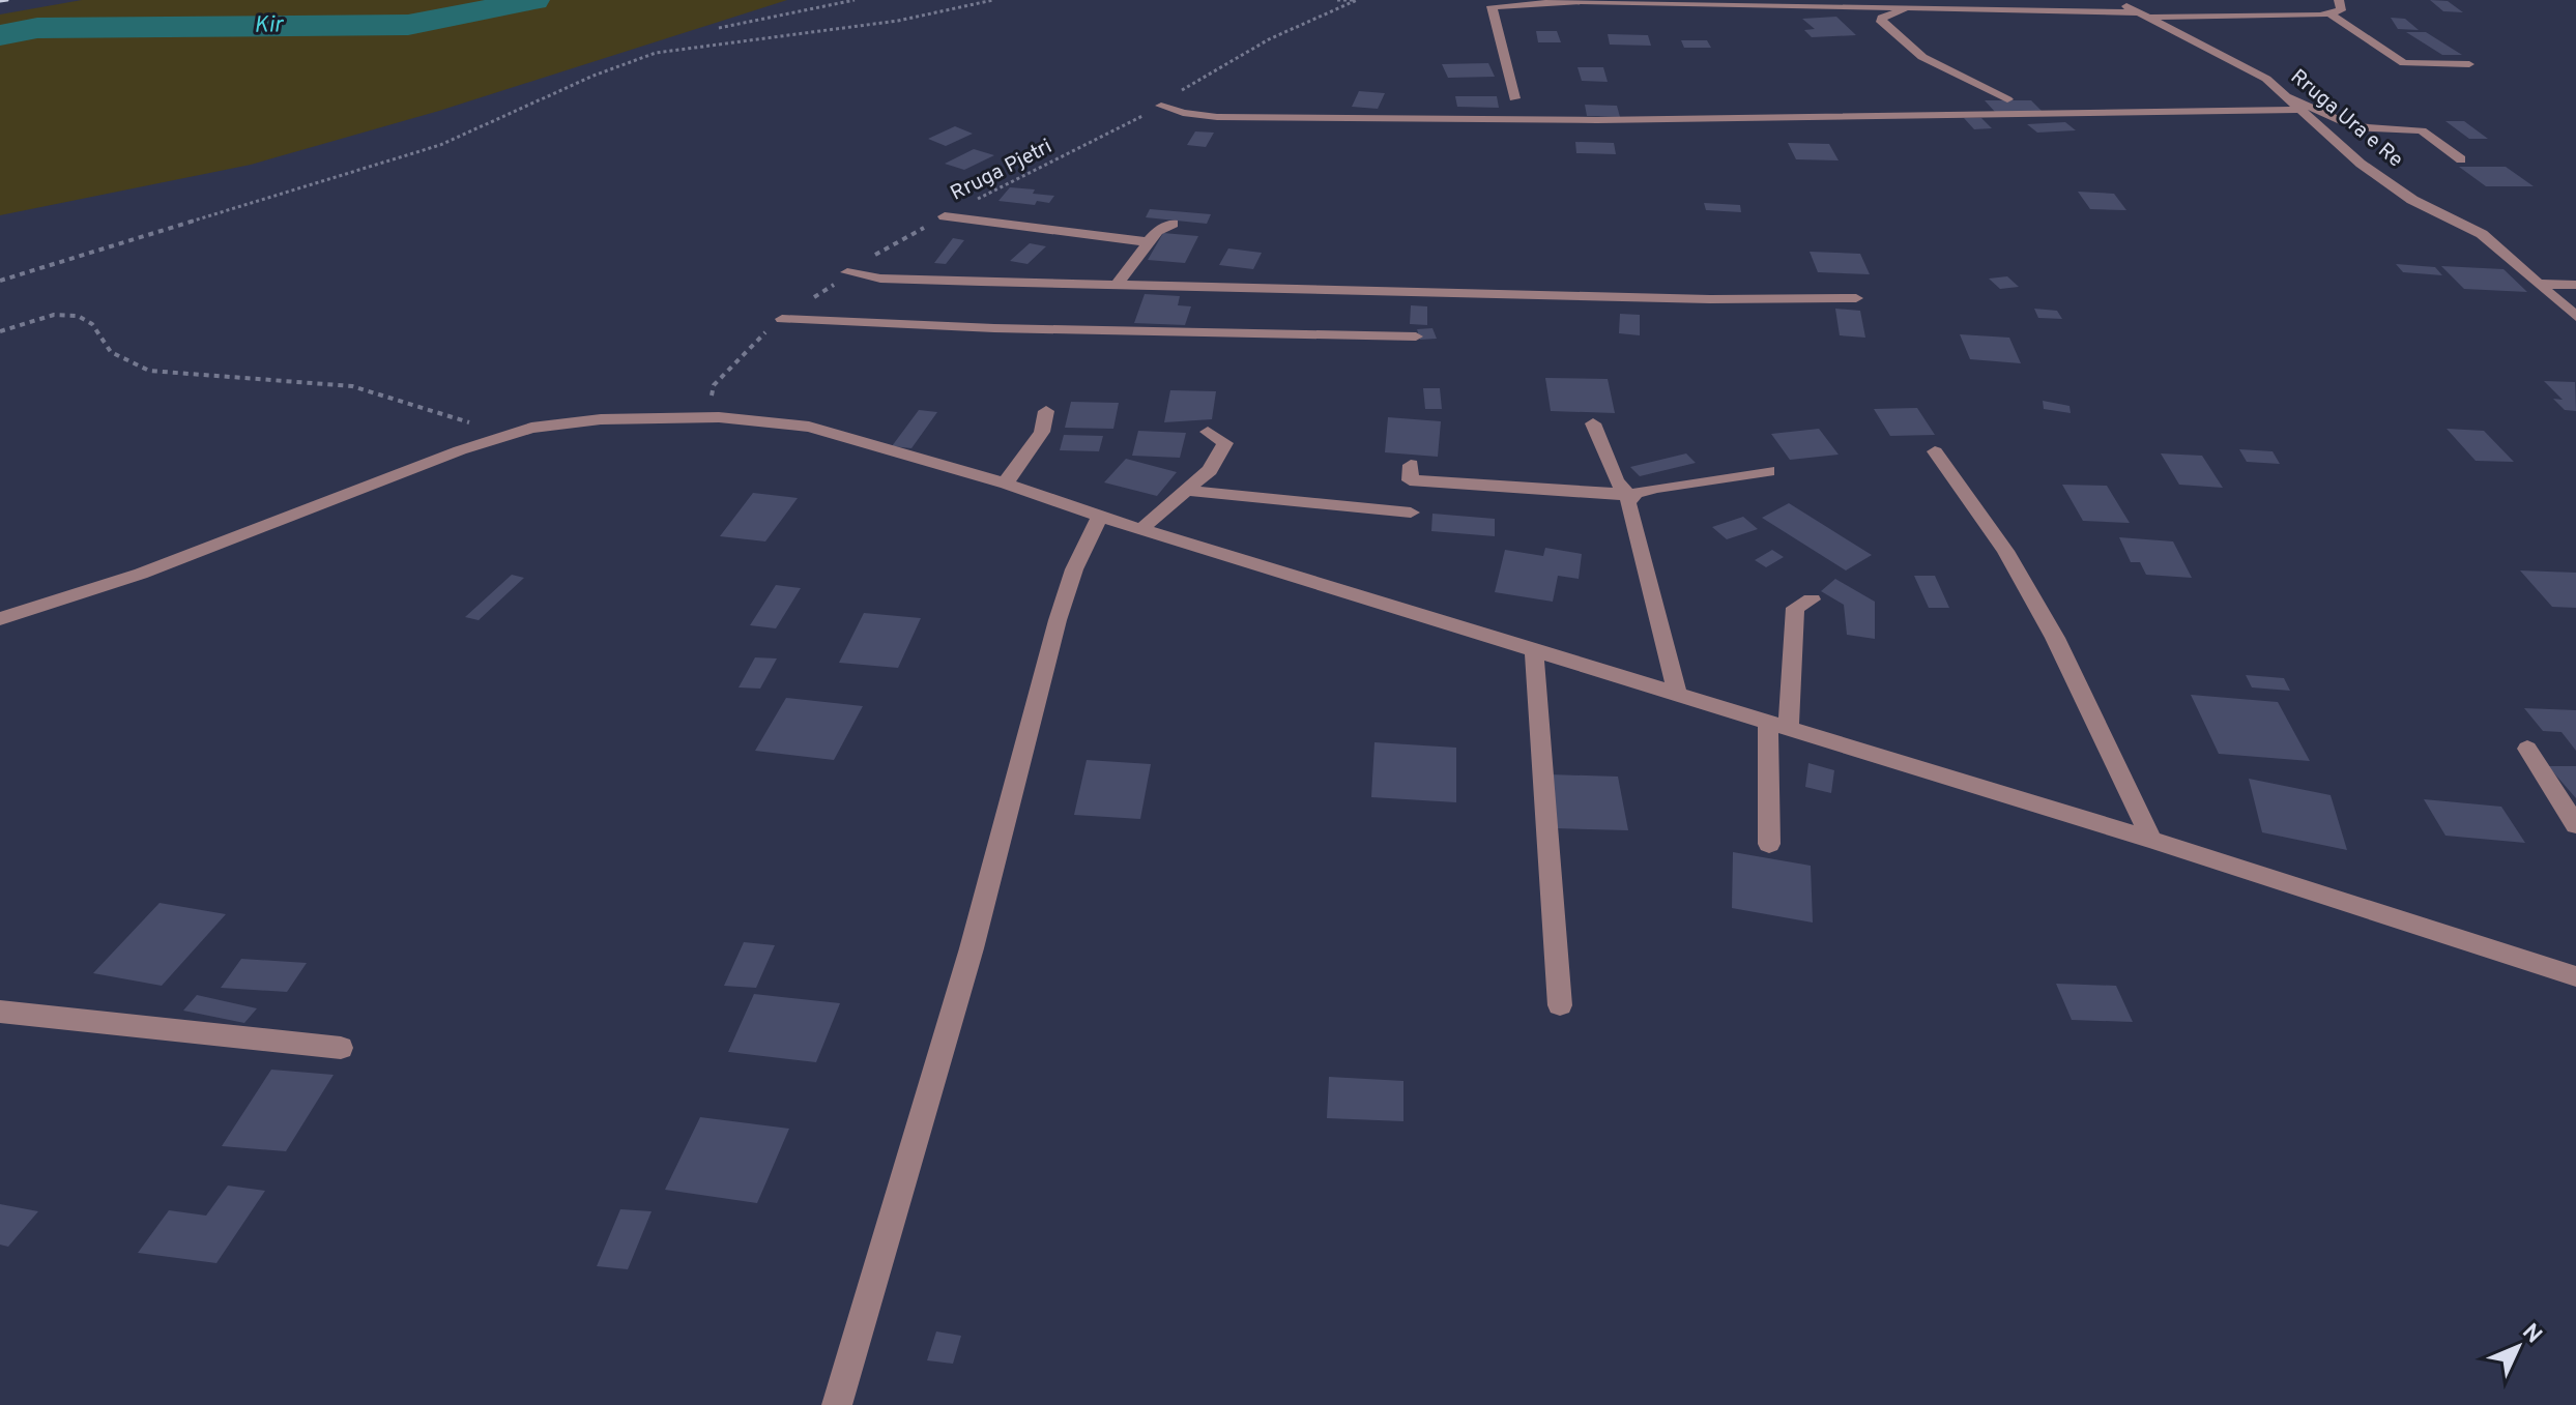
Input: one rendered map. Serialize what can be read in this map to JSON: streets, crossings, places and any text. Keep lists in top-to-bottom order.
{
  "streets": {
    "street": ["Rruga Ura e Re"],
    "path": ["Rruga Pjetri"]
  },
  "water": ["Kir"],
  "north": "top right"
}
